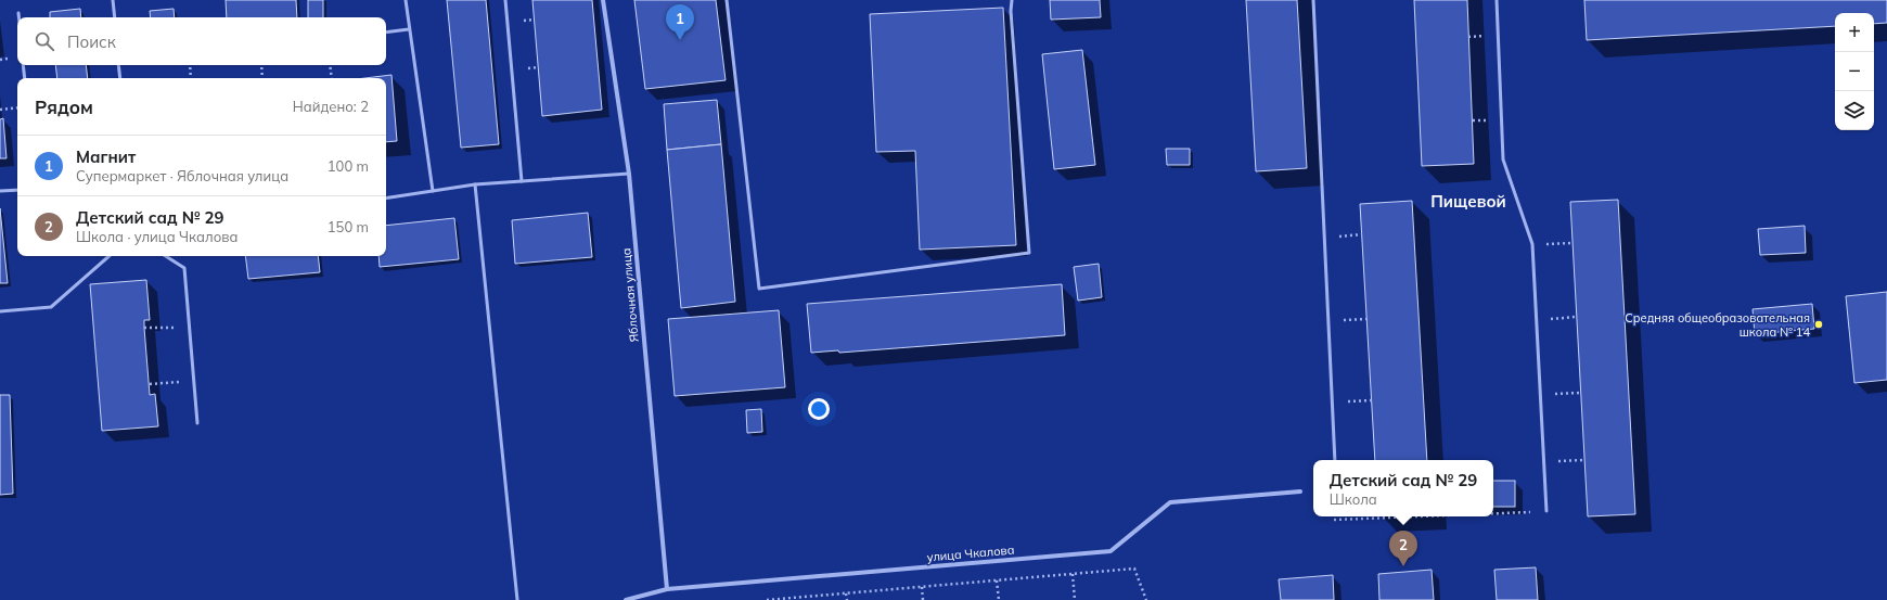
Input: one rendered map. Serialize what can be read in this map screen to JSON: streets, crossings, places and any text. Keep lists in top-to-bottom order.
{
  "streets": {
    "street": ["Яблочная улица", "улица Чкалова"]
  },
  "crossings": [
    ["Яблочная улица", "улица Чкалова"]
  ],
  "districts": ["Пищевой"],
  "places": ["Средняя общеобразовательная школа № 14"],
  "page": {
    "pins": ["1", "2"],
    "map_buttons": ["+", "−"],
    "search": "Поиск",
    "heading": ["Рядом", "Найдено: 2"],
    "list": [
      {
        "mark": "1",
        "name": "Магнит",
        "note": "Супермаркет · Яблочная улица",
        "value": "100 m"
      },
      {
        "mark": "2",
        "name": "Детский сад № 29",
        "note": "Школа · улица Чкалова",
        "value": "150 m"
      }
    ],
    "popup": ["Детский сад № 29", "Школа"]
  }
}
